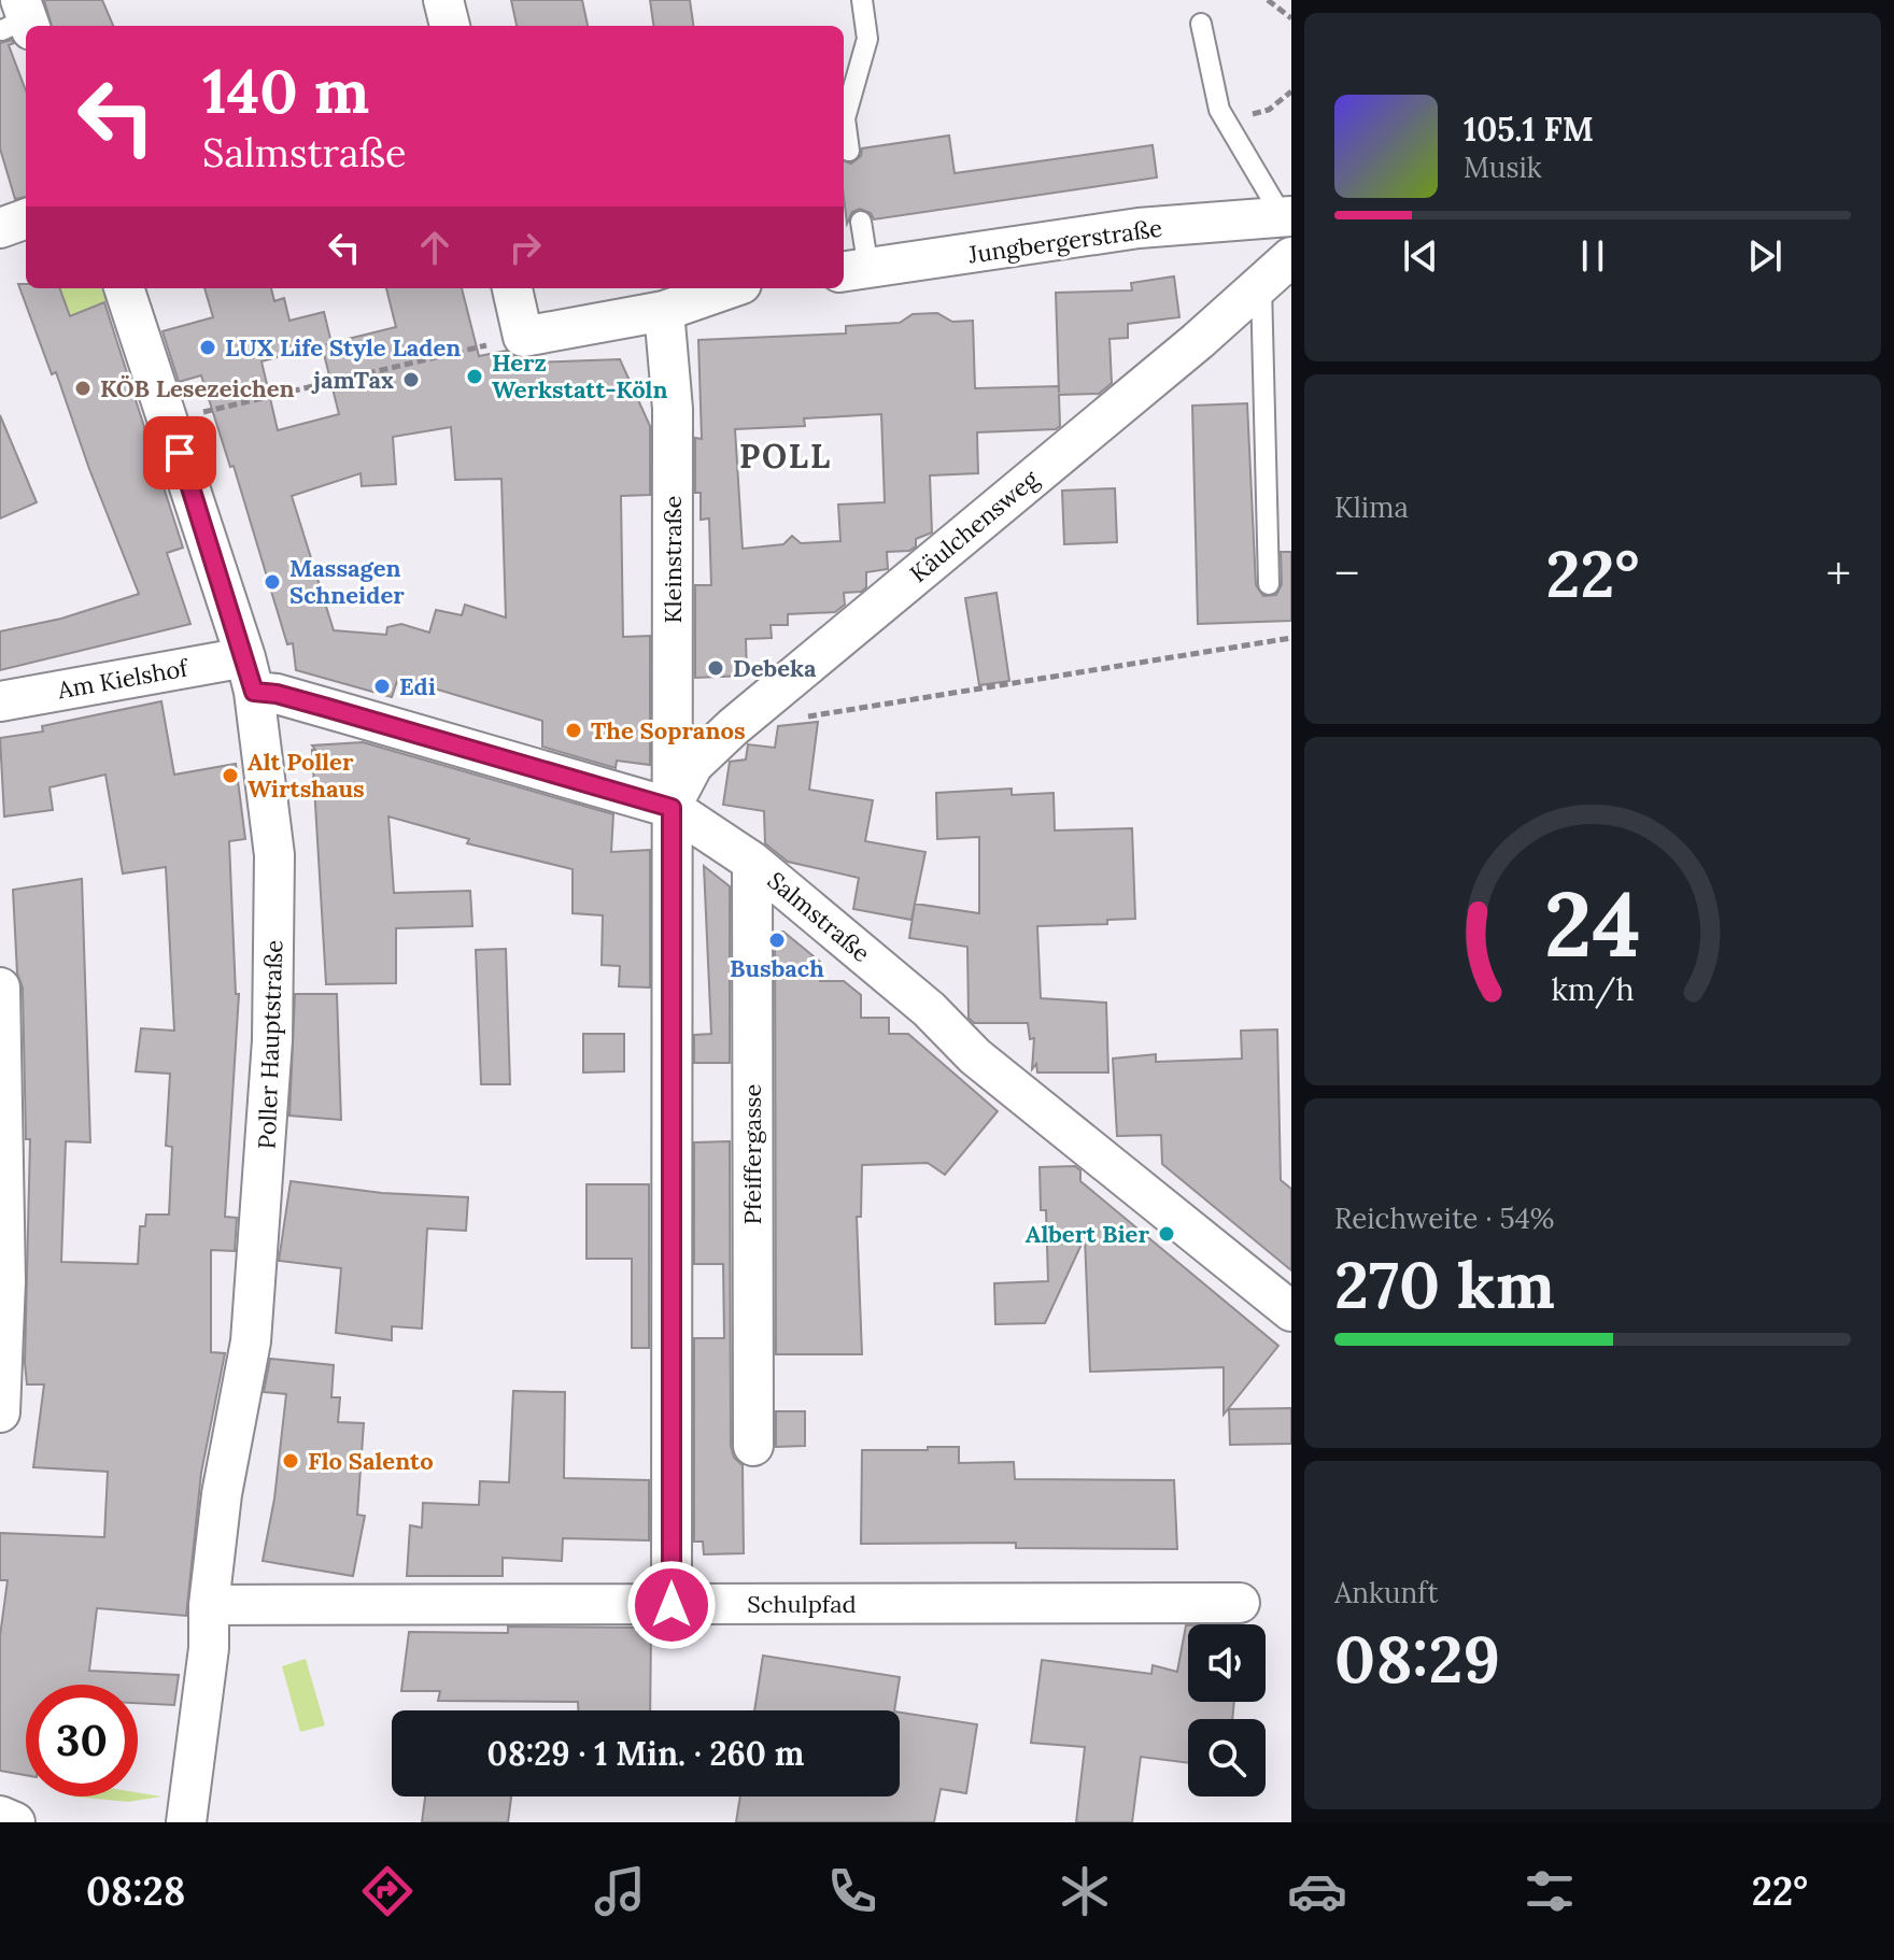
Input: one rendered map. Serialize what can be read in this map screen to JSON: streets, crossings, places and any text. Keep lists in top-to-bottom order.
{
  "streets": {
    "street": [
      "Jungbergerstraße",
      "Käulchensweg",
      "Kleinstraße",
      "Am Kielshof",
      "Salmstraße",
      "Poller Hauptstraße",
      "Pfeiffergasse",
      "Schulpfad"
    ]
  },
  "crossings": [
    ["Käulchensweg", "Kleinstraße"],
    ["Käulchensweg", "Salmstraße"],
    ["Kleinstraße", "Salmstraße"],
    ["Kleinstraße", "Schulpfad"],
    ["Am Kielshof", "Salmstraße"],
    ["Am Kielshof", "Poller Hauptstraße"],
    ["Salmstraße", "Poller Hauptstraße"],
    ["Salmstraße", "Pfeiffergasse"],
    ["Poller Hauptstraße", "Schulpfad"]
  ],
  "districts": ["POLL"],
  "places": [
    "LUX Life Style Laden",
    "Herz Werkstatt-Köln",
    "jamTax",
    "KÖB Lesezeichen",
    "Massagen Schneider",
    "Debeka",
    "Edi",
    "The Sopranos",
    "Alt Poller Wirtshaus",
    "Busbach",
    "Albert Bier",
    "Flo Salento"
  ],
  "page": {
    "turn": ["140 m", "Salmstraße"],
    "song": ["105.1 FM", "Musik"],
    "tile": [
      "Klima",
      ["Reichweite · 54%", "270 km"],
      ["Ankunft", "08:29"]
    ],
    "heat": ["−", "22°", "+"],
    "limit": "30",
    "trip": "08:29 · 1 Min. · 260 m",
    "tabs": ["08:28", "22°"],
    "gauge": ["24", "km/h"]
  }
}
